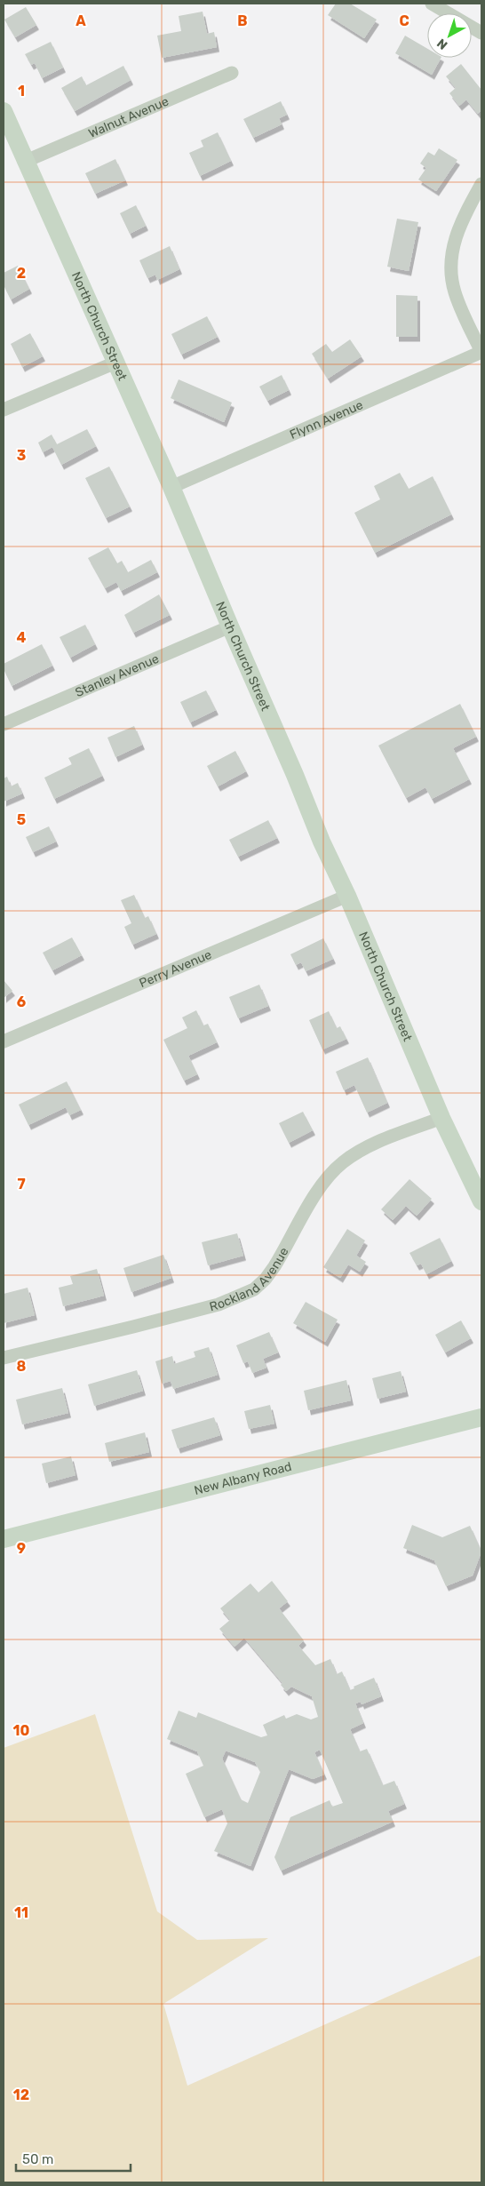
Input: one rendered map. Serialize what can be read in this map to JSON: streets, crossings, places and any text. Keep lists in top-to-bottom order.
{
  "streets": {
    "main road": ["North Church Street", "New Albany Road"],
    "street": [
      "Walnut Avenue",
      "Flynn Avenue",
      "Stanley Avenue",
      "Perry Avenue",
      "Rockland Avenue"
    ]
  },
  "crossings": [
    ["Walnut Avenue", "North Church Street"],
    ["North Church Street", "Flynn Avenue"],
    ["North Church Street", "Stanley Avenue"],
    ["North Church Street", "Perry Avenue"],
    ["North Church Street", "Rockland Avenue"]
  ],
  "scale_bar": "50 m",
  "north": "bottom left",
  "grid": {
    "columns": ["A", "B", "C"],
    "rows": [
      "1",
      "2",
      "3",
      "4",
      "5",
      "6",
      "7",
      "8",
      "9",
      "10",
      "11",
      "12"
    ]
  }
}
